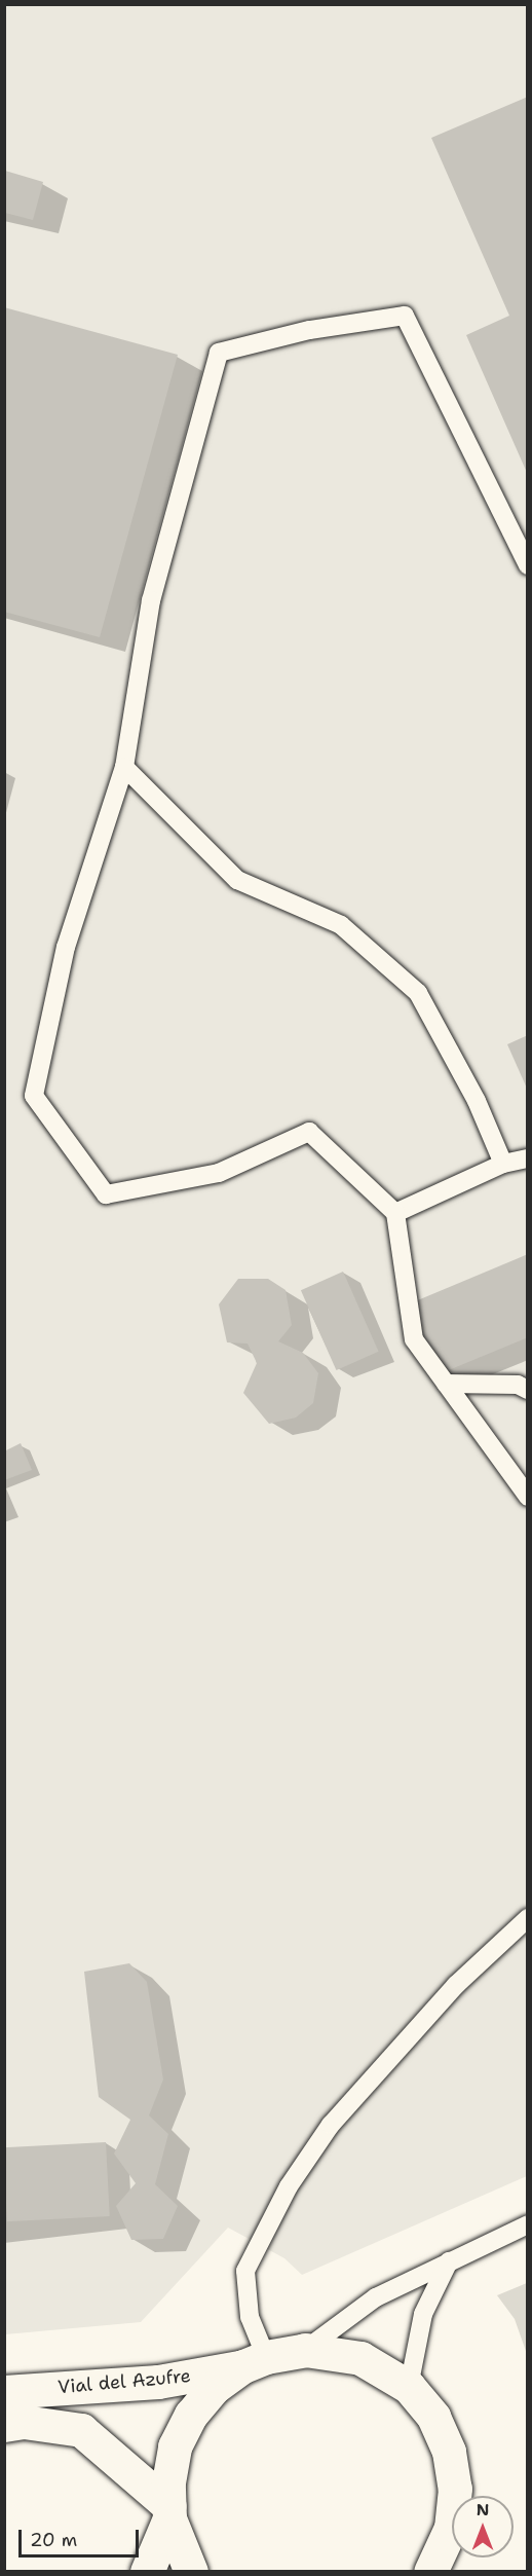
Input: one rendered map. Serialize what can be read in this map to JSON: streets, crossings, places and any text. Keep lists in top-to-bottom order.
{
  "streets": {
    "street": ["Vial del Azufre"]
  },
  "scale_bar": "20 m",
  "north": "top"
}
